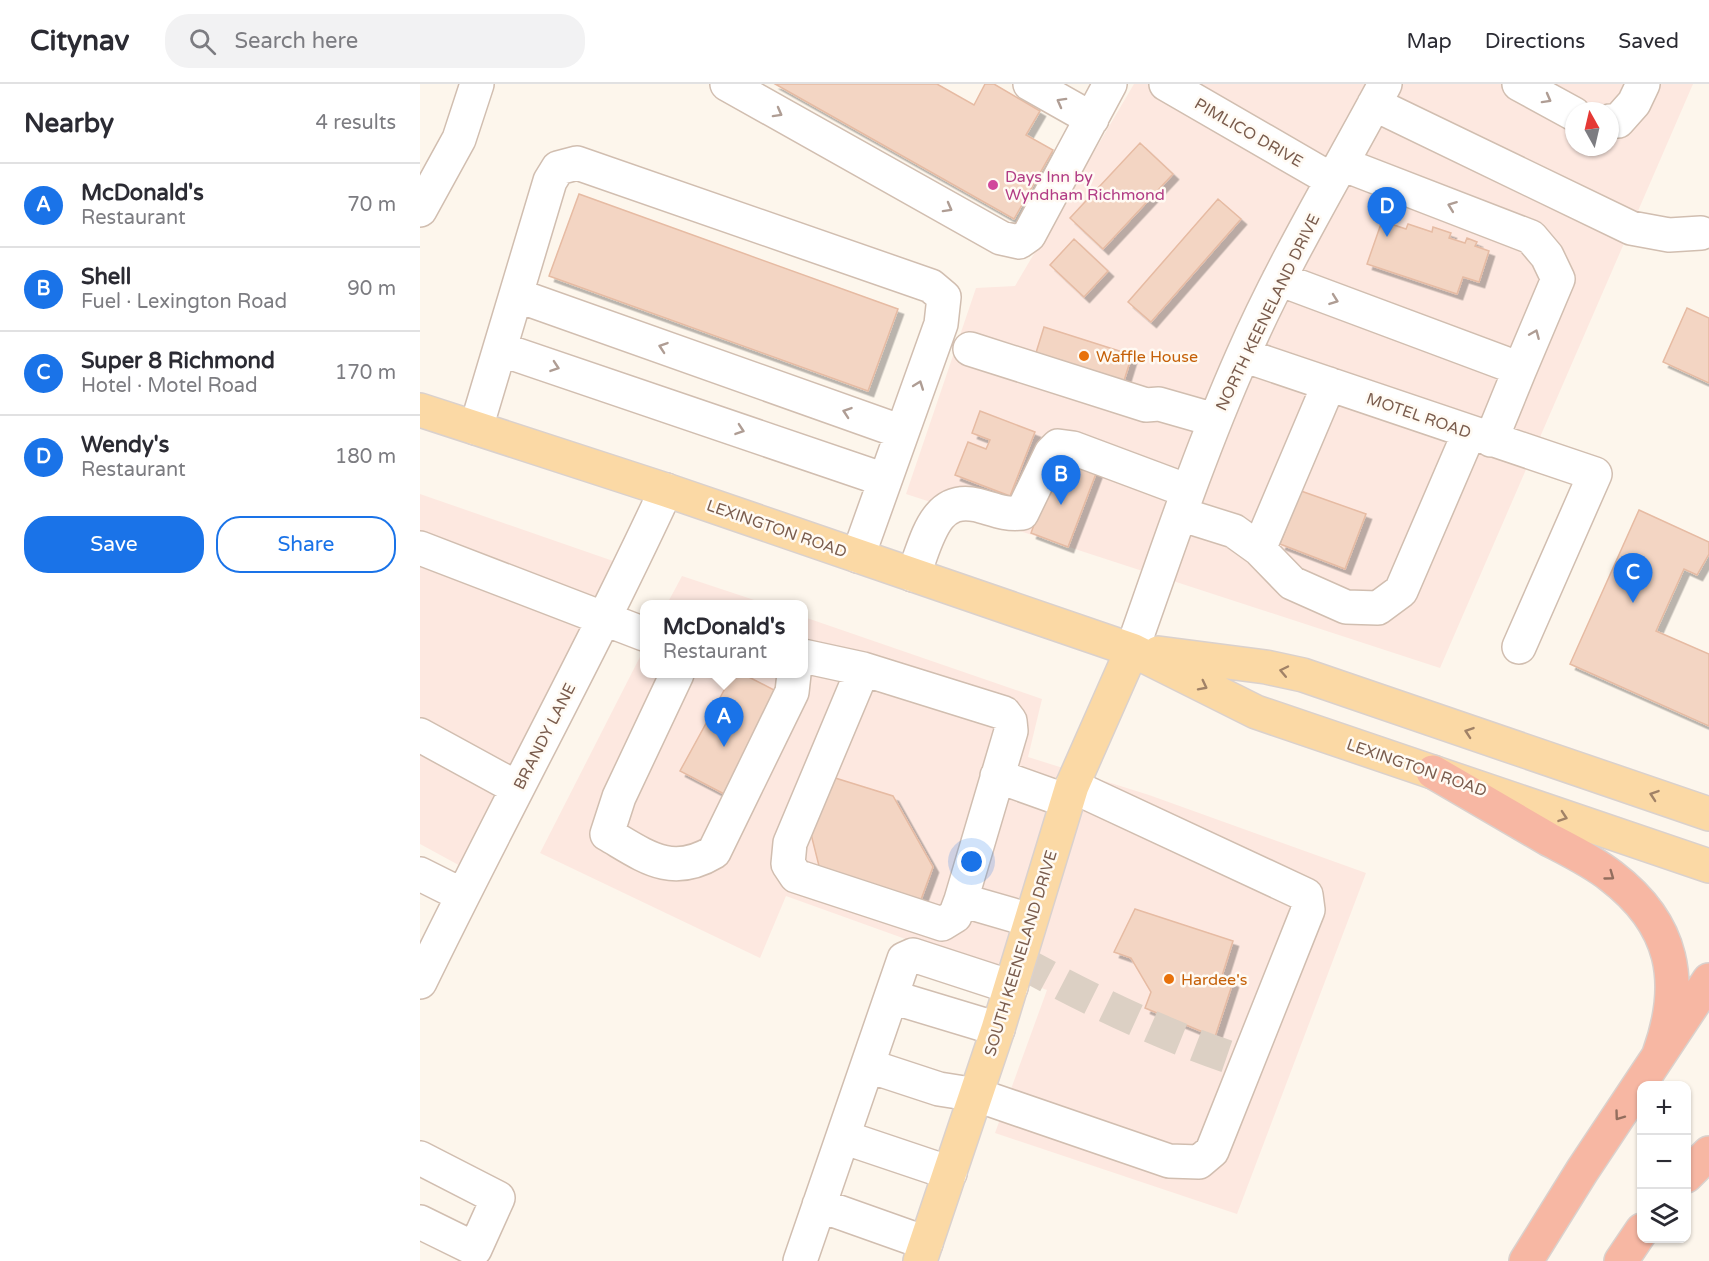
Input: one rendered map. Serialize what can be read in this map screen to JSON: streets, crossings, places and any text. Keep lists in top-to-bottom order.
{
  "streets": {
    "main road": ["LEXINGTON ROAD", "SOUTH KEENELAND DRIVE"],
    "street": [
      "PIMLICO DRIVE",
      "NORTH KEENELAND DRIVE",
      "MOTEL ROAD",
      "BRANDY LANE"
    ]
  },
  "crossings": [
    ["PIMLICO DRIVE", "NORTH KEENELAND DRIVE"],
    ["NORTH KEENELAND DRIVE", "MOTEL ROAD"],
    ["NORTH KEENELAND DRIVE", "LEXINGTON ROAD"],
    ["NORTH KEENELAND DRIVE", "SOUTH KEENELAND DRIVE"],
    ["LEXINGTON ROAD", "BRANDY LANE"],
    ["LEXINGTON ROAD", "SOUTH KEENELAND DRIVE"]
  ],
  "places": ["Days Inn by Wyndham Richmond", "Waffle House", "Hardee's"],
  "north": "top",
  "page": {
    "header": "Citynav",
    "search": "Search here",
    "nav": ["Map", "Directions", "Saved"],
    "heading": ["Nearby", "4 results"],
    "list": [
      {
        "mark": "A",
        "name": "McDonald's",
        "note": "Restaurant",
        "value": "70 m"
      },
      {
        "mark": "B",
        "name": "Shell",
        "note": "Fuel · Lexington Road",
        "value": "90 m"
      },
      {
        "mark": "C",
        "name": "Super 8 Richmond",
        "note": "Hotel · Motel Road",
        "value": "170 m"
      },
      {
        "mark": "D",
        "name": "Wendy's",
        "note": "Restaurant",
        "value": "180 m"
      }
    ],
    "pins": [
      "D",
      "B",
      "C",
      "A"
    ],
    "buttons": ["Save", "Share"],
    "popup": ["McDonald's", "Restaurant"],
    "map_buttons": ["+", "−"]
  }
}
